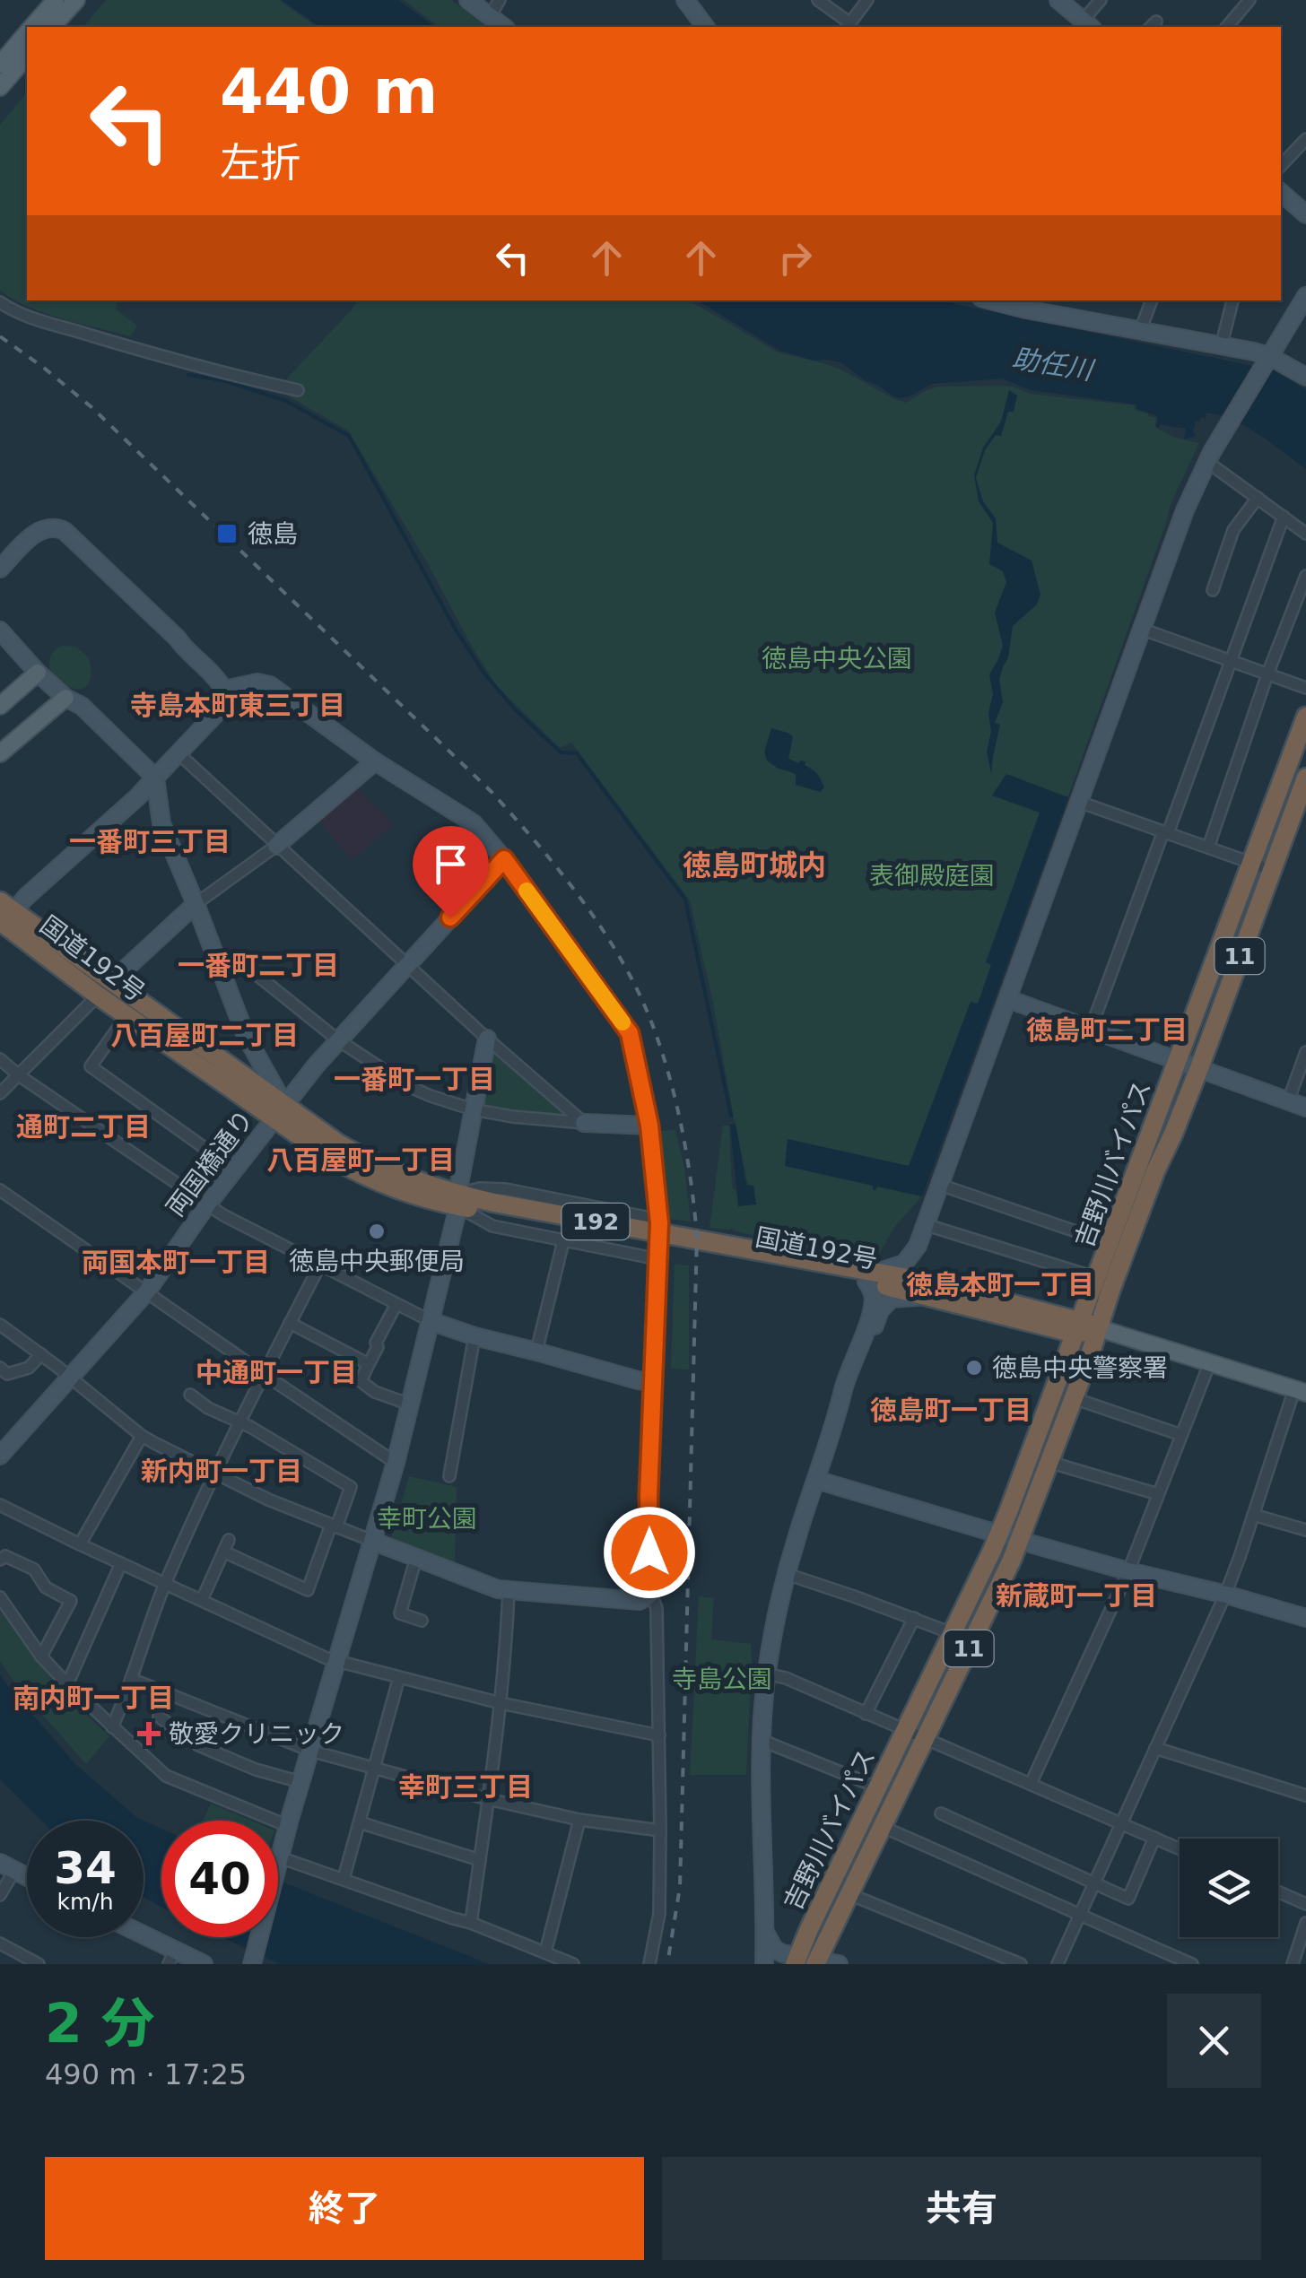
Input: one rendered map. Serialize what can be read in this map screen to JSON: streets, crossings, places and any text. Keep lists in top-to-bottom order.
{
  "streets": {
    "highway": [
      "11",
      "国道192号",
      "吉野川バイパス",
      "192"
    ],
    "street": ["両国橋通り"]
  },
  "crossings": [
    ["国道192号", "両国橋通り"],
    ["国道192号", "吉野川バイパス"]
  ],
  "districts": [
    "寺島本町東三丁目",
    "一番町三丁目",
    "徳島町城内",
    "一番町二丁目",
    "徳島町二丁目",
    "八百屋町二丁目",
    "一番町一丁目",
    "通町二丁目",
    "八百屋町一丁目",
    "両国本町一丁目",
    "徳島本町一丁目",
    "中通町一丁目",
    "徳島町一丁目",
    "新内町一丁目",
    "新蔵町一丁目",
    "南内町一丁目",
    "幸町三丁目"
  ],
  "water": ["助任川"],
  "parks": [
    "徳島中央公園",
    "表御殿庭園",
    "幸町公園",
    "寺島公園"
  ],
  "places": {
    "transit": ["徳島"],
    "other": ["徳島中央郵便局", "徳島中央警察署"],
    "health": ["敬愛クリニック"]
  },
  "page": {
    "turn": ["440 m", "左折"],
    "speed": "34 km/h",
    "limit": "40",
    "heading": ["2 分", "490 m · 17:25"],
    "buttons": ["終了", "共有"]
  }
}
